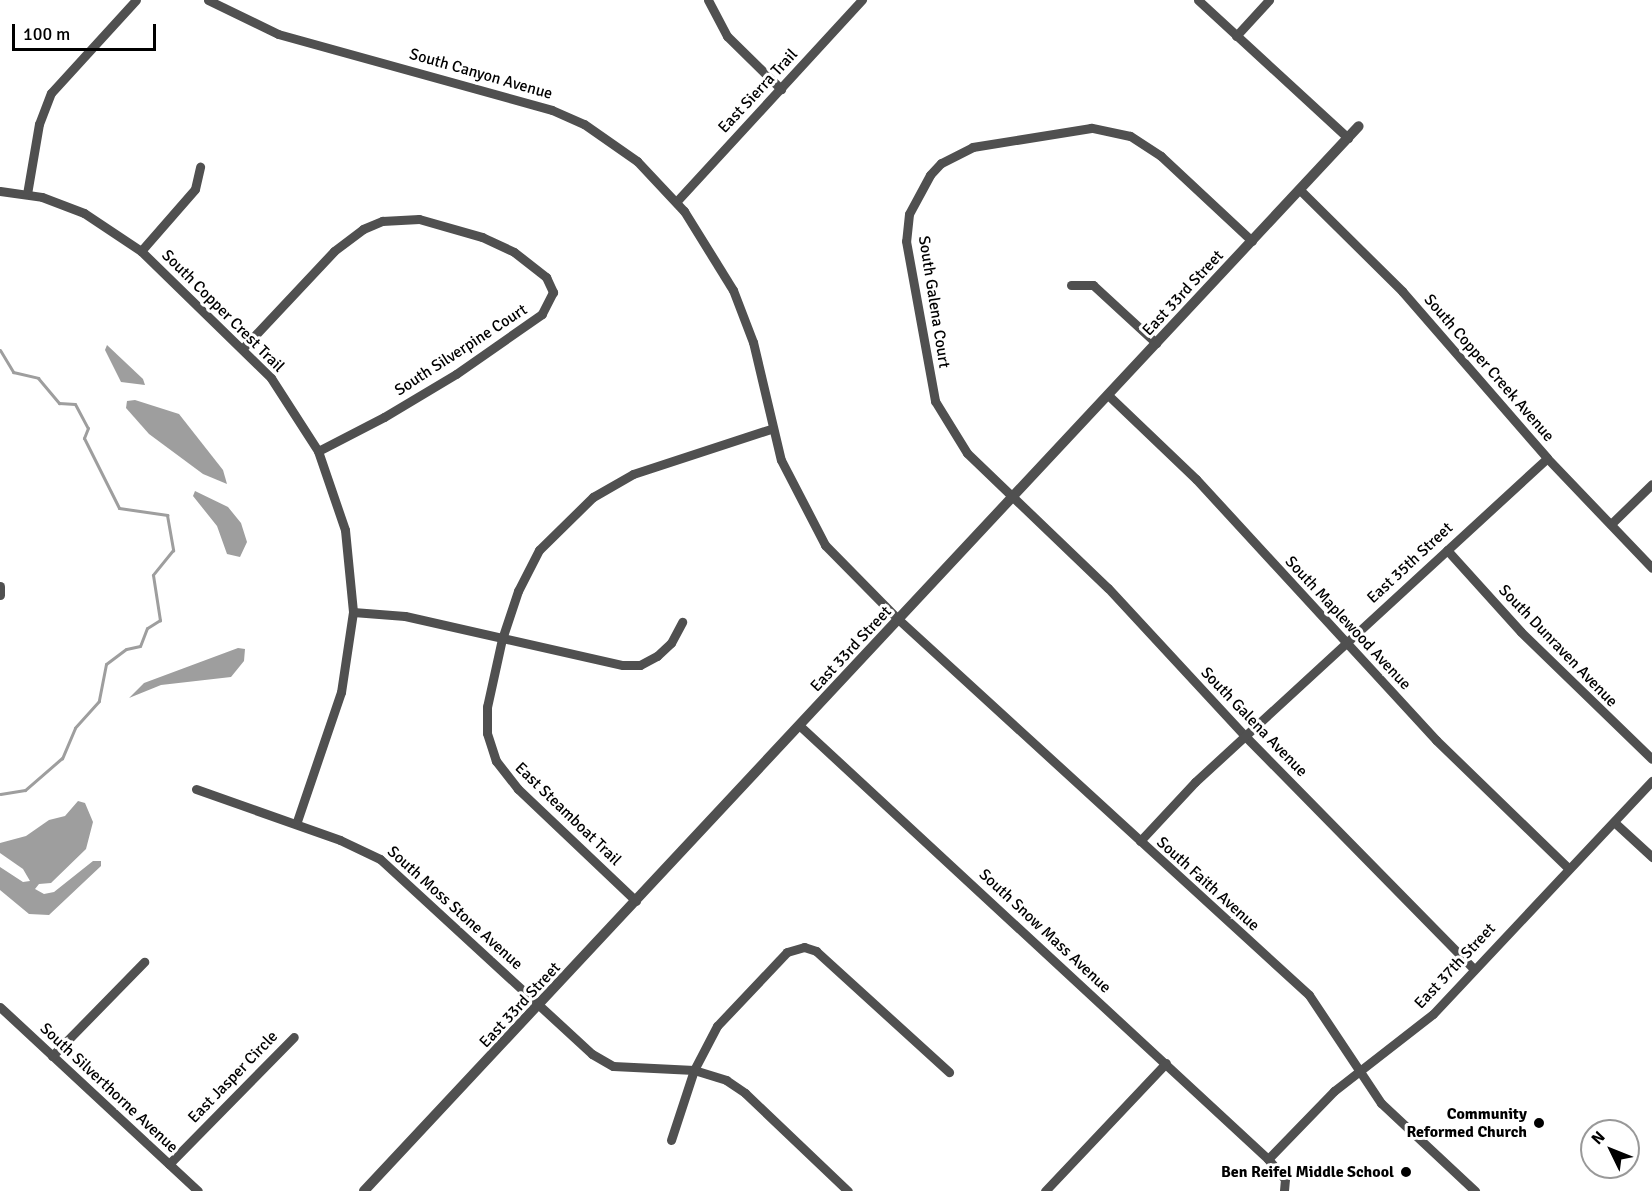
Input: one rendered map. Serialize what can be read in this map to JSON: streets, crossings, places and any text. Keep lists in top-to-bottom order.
{
  "streets": {
    "street": [
      "South Canyon Avenue",
      "East Sierra Trail",
      "East 33rd Street",
      "South Galena Court",
      "South Copper Crest Trail",
      "South Silverpine Court",
      "South Copper Creek Avenue",
      "East 35th Street",
      "South Maplewood Avenue",
      "South Dunraven Avenue",
      "South Galena Avenue",
      "East Steamboat Trail",
      "South Faith Avenue",
      "South Moss Stone Avenue",
      "South Snow Mass Avenue",
      "East 37th Street",
      "East Jasper Circle",
      "South Silverthorne Avenue"
    ]
  },
  "crossings": [
    ["South Canyon Avenue", "East Sierra Trail"],
    ["South Canyon Avenue", "East 33rd Street"],
    ["South Canyon Avenue", "East Steamboat Trail"],
    ["South Canyon Avenue", "South Faith Avenue"],
    ["East 33rd Street", "South Galena Court"],
    ["East 33rd Street", "South Copper Creek Avenue"],
    ["East 33rd Street", "South Maplewood Avenue"],
    ["East 33rd Street", "South Galena Avenue"],
    ["East 33rd Street", "East Steamboat Trail"],
    ["East 33rd Street", "South Faith Avenue"],
    ["East 33rd Street", "South Moss Stone Avenue"],
    ["East 33rd Street", "South Snow Mass Avenue"],
    ["South Galena Court", "South Galena Avenue"],
    ["South Copper Crest Trail", "South Silverpine Court"],
    ["South Copper Crest Trail", "South Moss Stone Avenue"],
    ["South Copper Creek Avenue", "East 35th Street"],
    ["East 35th Street", "South Maplewood Avenue"],
    ["East 35th Street", "South Dunraven Avenue"],
    ["East 35th Street", "South Galena Avenue"],
    ["East 35th Street", "South Faith Avenue"],
    ["South Maplewood Avenue", "East 37th Street"],
    ["South Galena Avenue", "East 37th Street"],
    ["South Faith Avenue", "East 37th Street"],
    ["South Snow Mass Avenue", "East 37th Street"],
    ["East Jasper Circle", "South Silverthorne Avenue"]
  ],
  "places": ["Community Reformed Church", "Ben Reifel Middle School"],
  "scale_bar": "100 m",
  "north": "top left"
}
